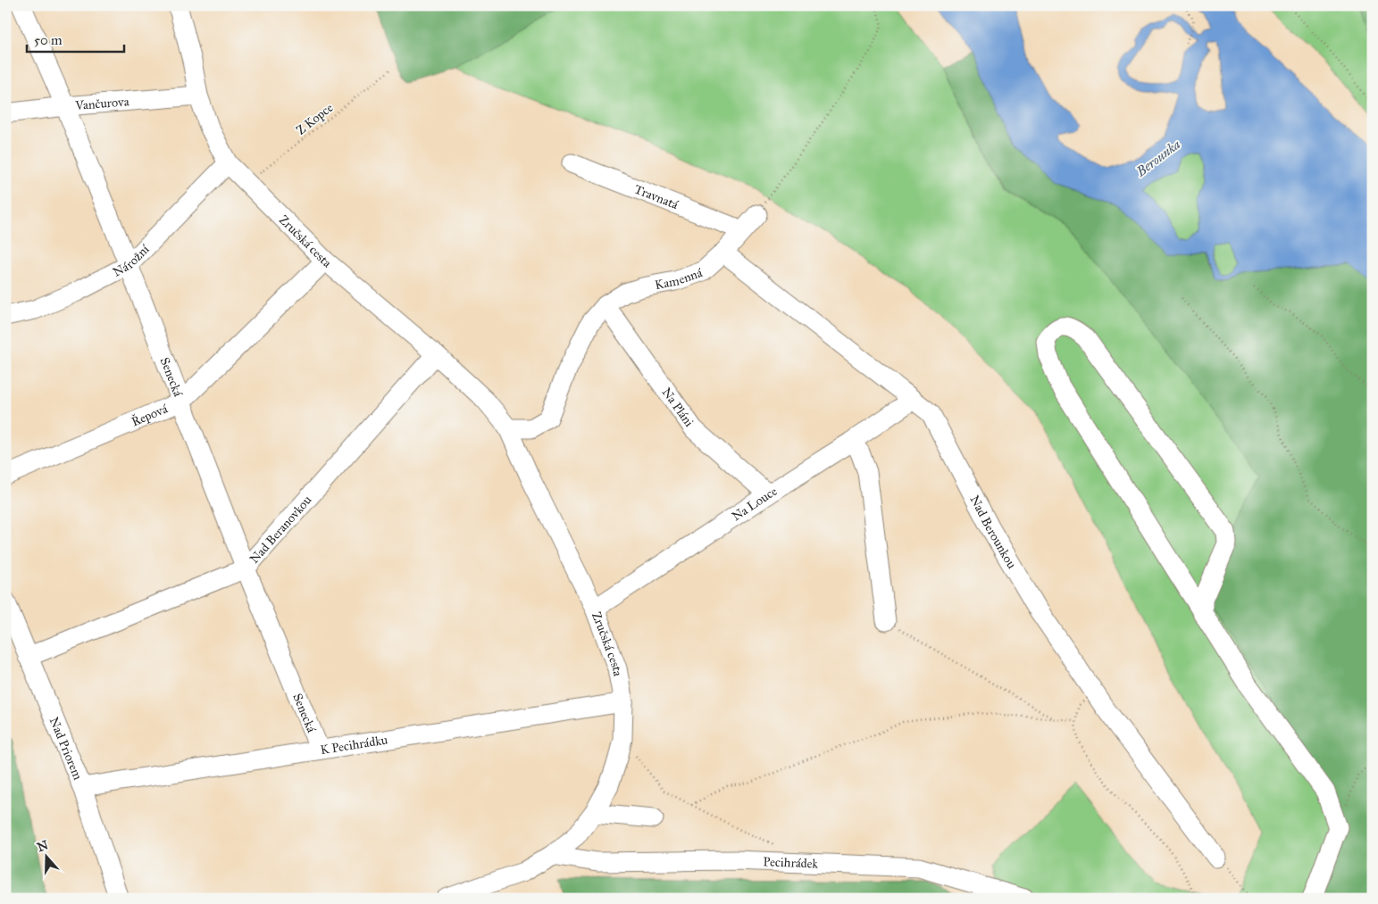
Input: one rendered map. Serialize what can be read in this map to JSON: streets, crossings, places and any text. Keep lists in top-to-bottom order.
{
  "streets": {
    "street": [
      "Vančurova",
      "Travnatá",
      "Zručská cesta",
      "Nárožní",
      "Kamenná",
      "Senecká",
      "Na Pláni",
      "Řepová",
      "Na Louce",
      "Nad Beranovkou",
      "Nad Berounkou",
      "K Pecihrádku",
      "Nad Priorem",
      "Pecihrádek"
    ],
    "path": ["Z Kopce"]
  },
  "crossings": [
    ["Vančurova", "Zručská cesta"],
    ["Vančurova", "Senecká"],
    ["Z Kopce", "Zručská cesta"],
    ["Travnatá", "Kamenná"],
    ["Zručská cesta", "Nárožní"],
    ["Zručská cesta", "Řepová"],
    ["Zručská cesta", "Na Louce"],
    ["Zručská cesta", "Nad Beranovkou"],
    ["Zručská cesta", "K Pecihrádku"],
    ["Zručská cesta", "Pecihrádek"],
    ["Nárožní", "Senecká"],
    ["Kamenná", "Na Pláni"],
    ["Kamenná", "Nad Berounkou"],
    ["Senecká", "Řepová"],
    ["Senecká", "Nad Beranovkou"],
    ["Senecká", "K Pecihrádku"],
    ["Na Pláni", "Na Louce"],
    ["Na Louce", "Nad Berounkou"],
    ["Nad Beranovkou", "Nad Priorem"],
    ["K Pecihrádku", "Nad Priorem"]
  ],
  "water": ["Berounka"],
  "scale_bar": "50 m",
  "north": "top"
}
